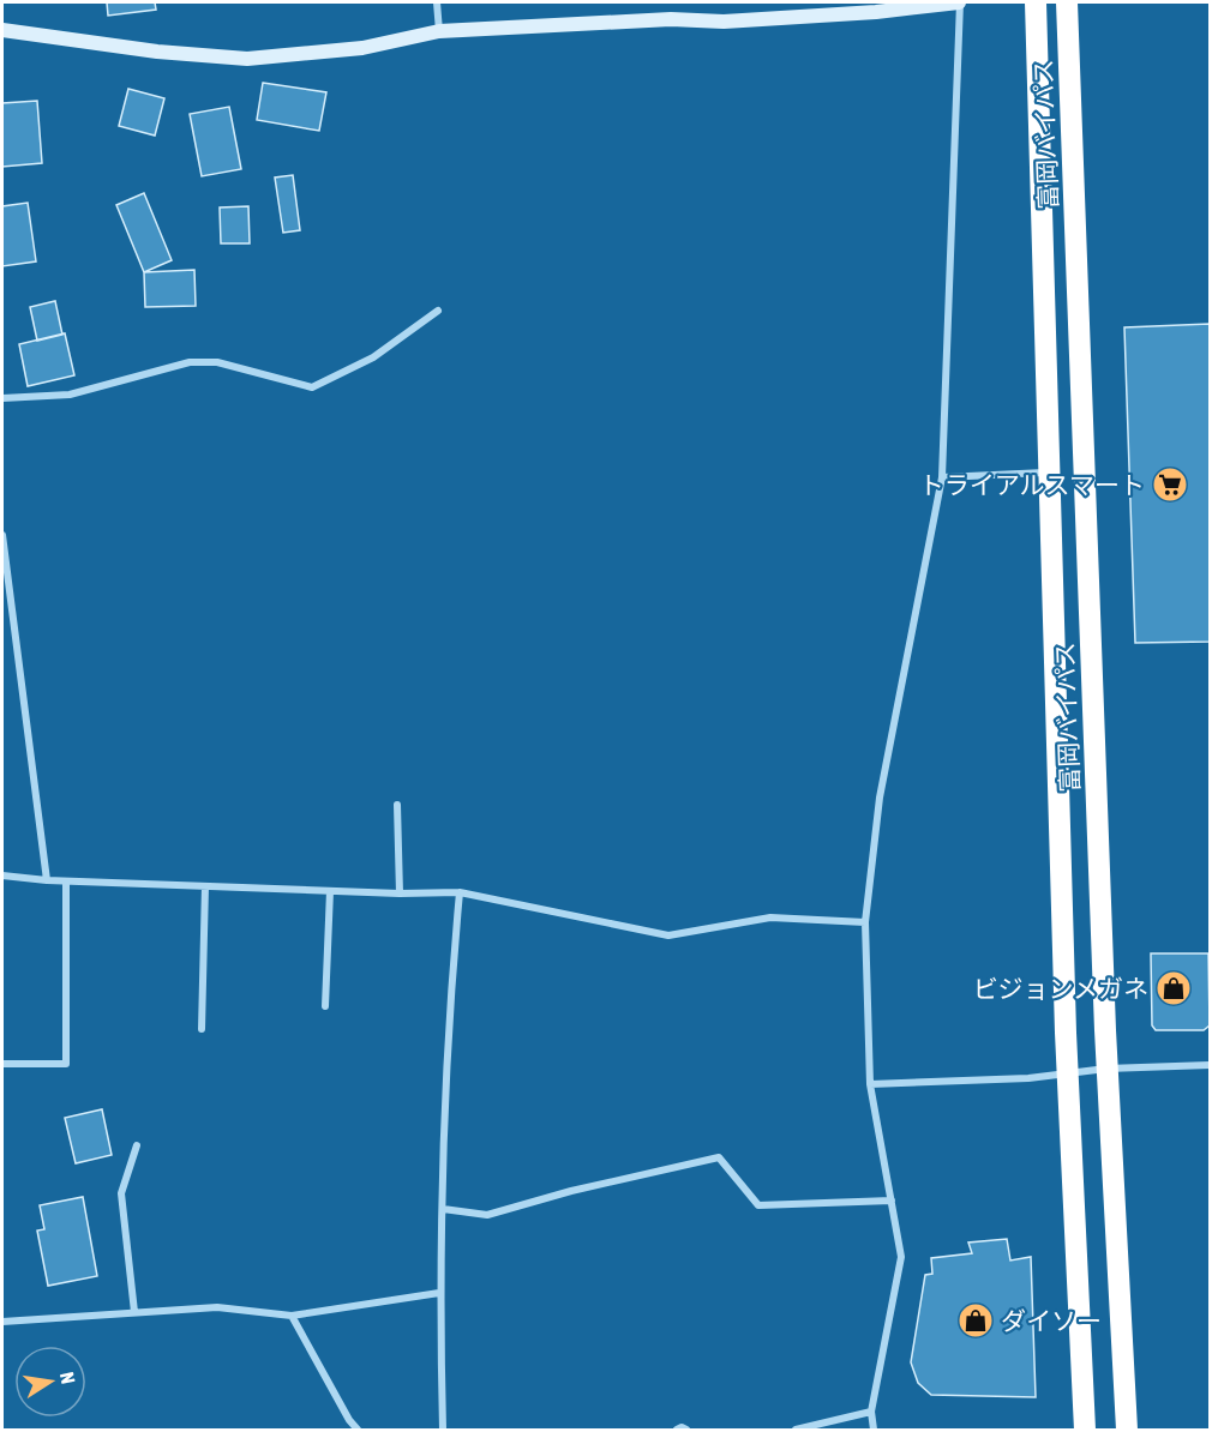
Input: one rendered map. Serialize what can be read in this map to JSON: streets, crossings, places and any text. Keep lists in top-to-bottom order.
{
  "streets": {
    "highway": ["富岡バイパス"]
  },
  "places": {
    "supermarket": ["トライアルスマート"],
    "shop": ["ビジョンメガネ", "ダイソー"]
  },
  "north": "right"
}
